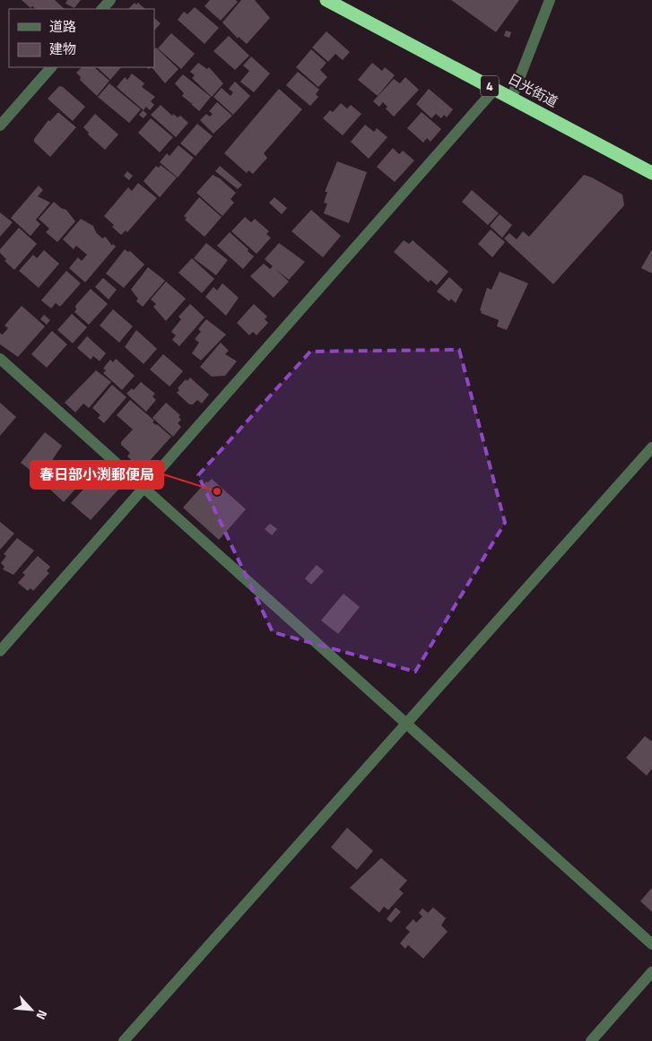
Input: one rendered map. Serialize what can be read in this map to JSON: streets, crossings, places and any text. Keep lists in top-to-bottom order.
{
  "streets": {
    "highway": ["4", "日光街道"]
  },
  "places": ["春日部小渕郵便局"],
  "legend": ["道路", "建物"],
  "north": "bottom right"
}
